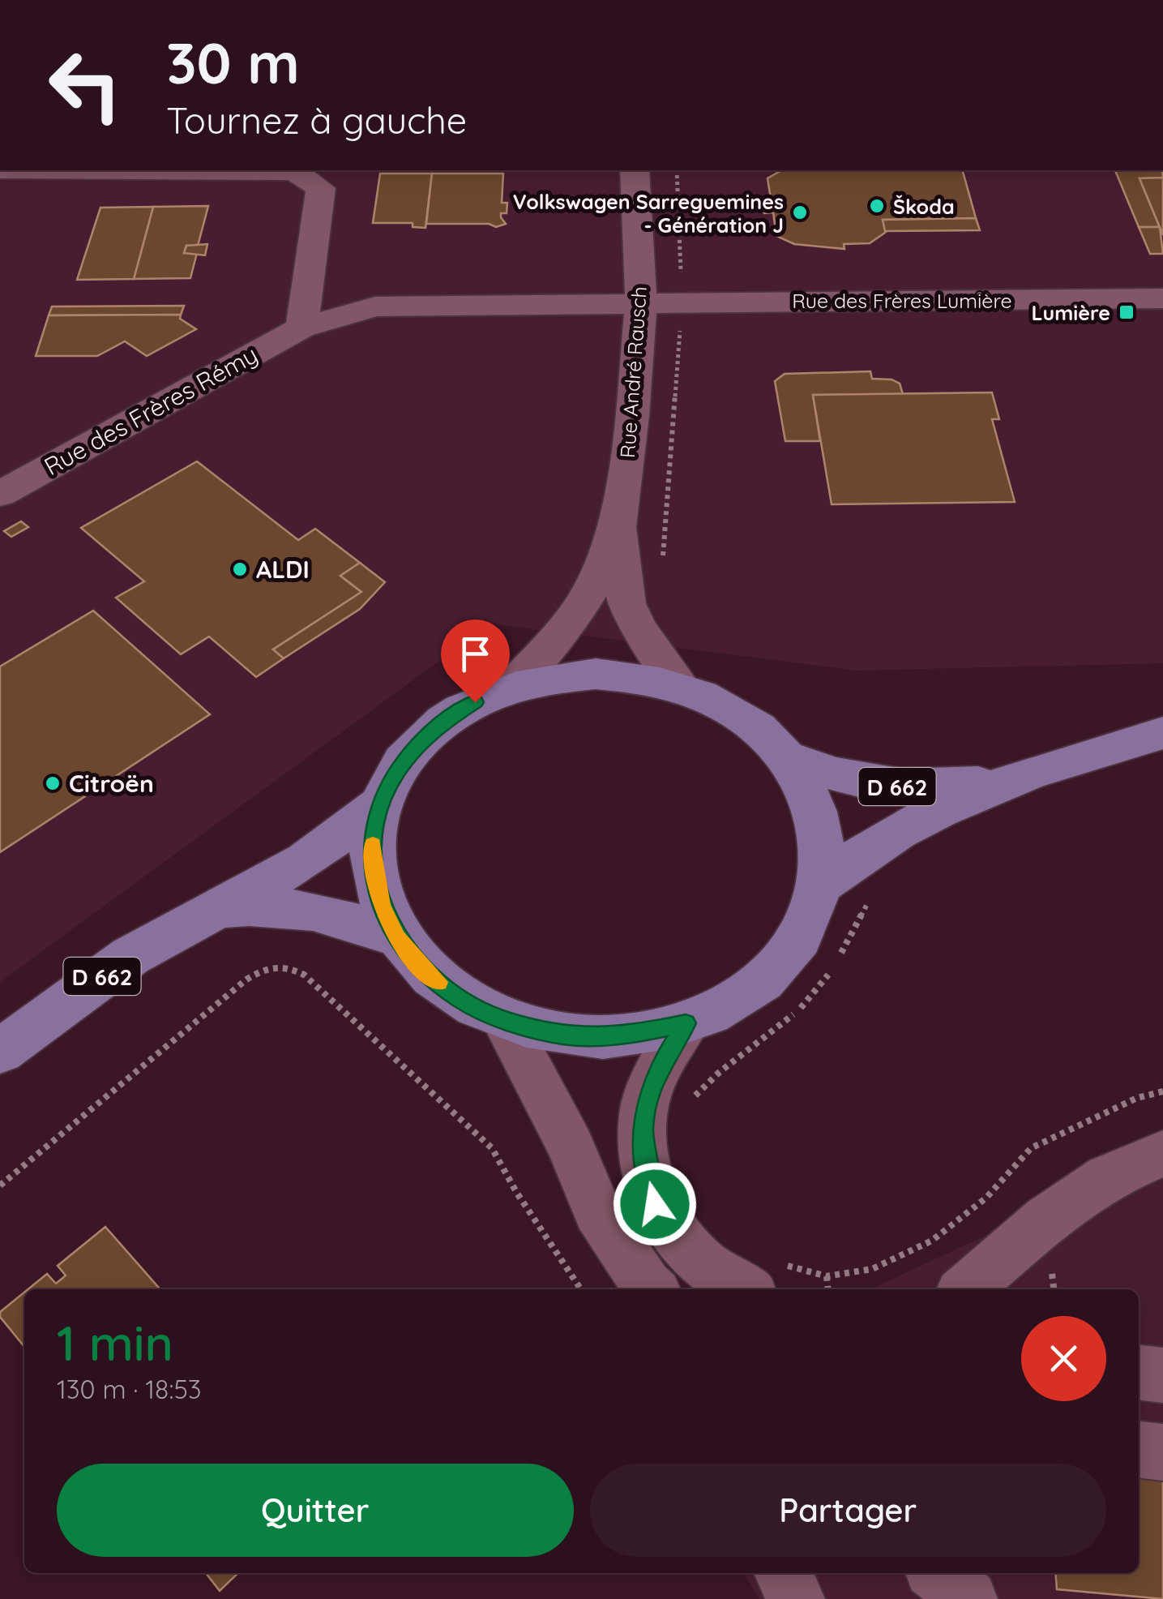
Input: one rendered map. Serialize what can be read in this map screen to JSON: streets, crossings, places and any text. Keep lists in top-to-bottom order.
{
  "streets": {
    "main road": ["D 662"],
    "street": ["Rue des Frères Lumière", "Rue André Rausch", "Rue des Frères Rémy"]
  },
  "crossings": [
    ["Rue des Frères Lumière", "Rue André Rausch"],
    ["Rue des Frères Lumière", "Rue des Frères Rémy"],
    ["Rue André Rausch", "Rue des Frères Rémy"]
  ],
  "places": {
    "other": [
      "Škoda",
      "Volkswagen Sarreguemines - Génération J",
      "ALDI",
      "Citroën"
    ],
    "transit": ["Lumière"]
  },
  "page": {
    "turn": ["30 m", "Tournez à gauche"],
    "heading": ["1 min", "130 m · 18:53"],
    "buttons": ["Quitter", "Partager"]
  }
}
